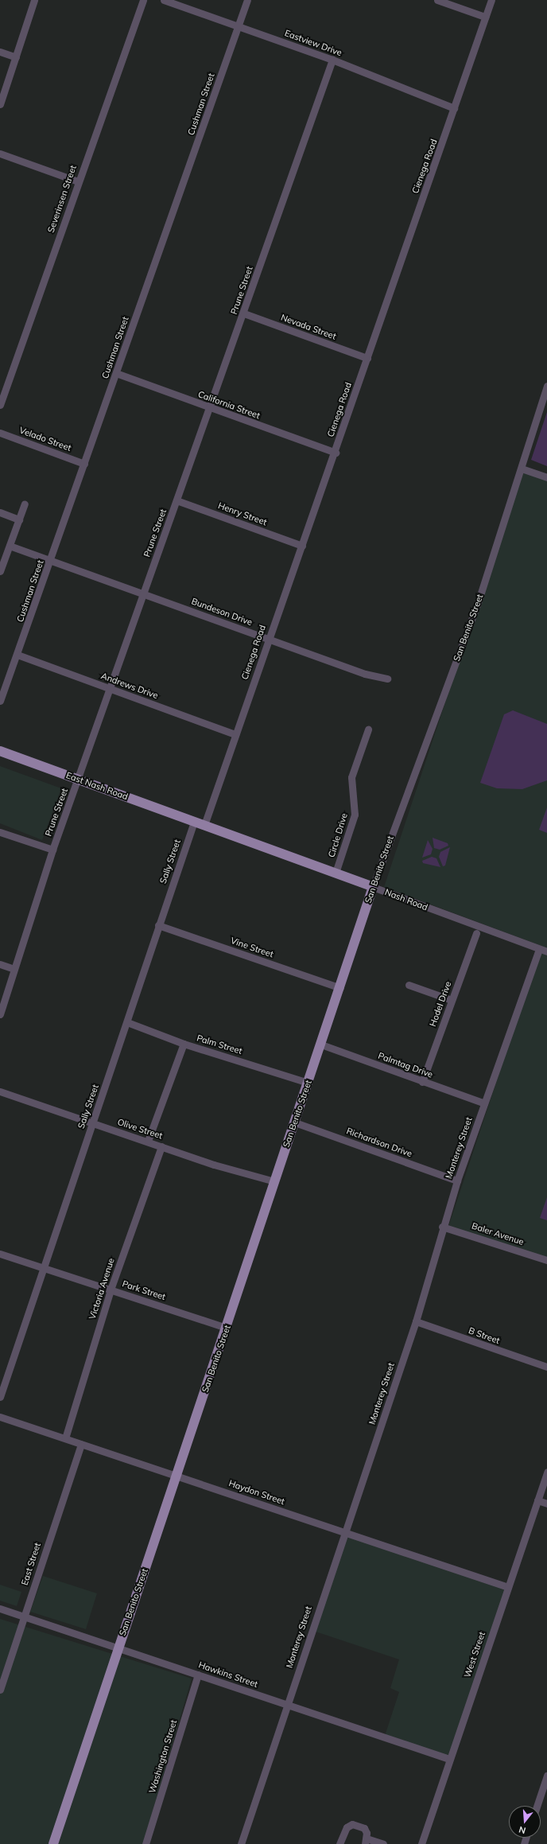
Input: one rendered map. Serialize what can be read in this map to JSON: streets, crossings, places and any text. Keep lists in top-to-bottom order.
{
  "streets": {
    "main road": ["San Benito Street", "East Nash Road", "Nash Road"],
    "street": [
      "Eastview Drive",
      "Cushman Street",
      "Cienega Road",
      "Severinsen Street",
      "Prune Street",
      "Nevada Street",
      "California Street",
      "Velado Street",
      "Henry Street",
      "Bundeson Drive",
      "Andrews Drive",
      "Circle Drive",
      "Sally Street",
      "Vine Street",
      "Hodel Drive",
      "Palm Street",
      "Palmtag Drive",
      "Olive Street",
      "Richardson Drive",
      "Monterey Street",
      "Baler Avenue",
      "Victoria Avenue",
      "Park Street",
      "B Street",
      "Haydon Street",
      "East Street",
      "West Street",
      "Hawkins Street",
      "Washington Street"
    ]
  },
  "crossings": [
    ["Eastview Drive", "Cushman Street"],
    ["Eastview Drive", "Cienega Road"],
    ["Eastview Drive", "Prune Street"],
    ["Cushman Street", "California Street"],
    ["Cushman Street", "Velado Street"],
    ["Cushman Street", "Bundeson Drive"],
    ["Cushman Street", "Andrews Drive"],
    ["Cienega Road", "Nevada Street"],
    ["Cienega Road", "California Street"],
    ["Cienega Road", "Henry Street"],
    ["Cienega Road", "Bundeson Drive"],
    ["Cienega Road", "Andrews Drive"],
    ["Cienega Road", "Nash Road"],
    ["Prune Street", "Nevada Street"],
    ["Prune Street", "California Street"],
    ["Prune Street", "Henry Street"],
    ["Prune Street", "Bundeson Drive"],
    ["Prune Street", "Andrews Drive"],
    ["Prune Street", "East Nash Road"],
    ["San Benito Street", "Nash Road"],
    ["San Benito Street", "Vine Street"],
    ["San Benito Street", "Palm Street"],
    ["San Benito Street", "Palmtag Drive"],
    ["San Benito Street", "Olive Street"],
    ["San Benito Street", "Richardson Drive"],
    ["San Benito Street", "Park Street"],
    ["San Benito Street", "Haydon Street"],
    ["San Benito Street", "Hawkins Street"],
    ["East Nash Road", "Sally Street"],
    ["East Nash Road", "Nash Road"],
    ["Circle Drive", "Nash Road"],
    ["Sally Street", "Nash Road"],
    ["Sally Street", "Vine Street"],
    ["Sally Street", "Palm Street"],
    ["Sally Street", "Olive Street"],
    ["Sally Street", "Park Street"],
    ["Nash Road", "Monterey Street"],
    ["Hodel Drive", "Palmtag Drive"],
    ["Palmtag Drive", "Monterey Street"],
    ["Olive Street", "Victoria Avenue"],
    ["Richardson Drive", "Monterey Street"],
    ["Monterey Street", "Baler Avenue"],
    ["Monterey Street", "B Street"],
    ["Monterey Street", "Haydon Street"],
    ["Monterey Street", "Hawkins Street"],
    ["Victoria Avenue", "Park Street"],
    ["Victoria Avenue", "Haydon Street"],
    ["Haydon Street", "East Street"],
    ["Haydon Street", "West Street"],
    ["East Street", "Hawkins Street"],
    ["West Street", "Hawkins Street"],
    ["Hawkins Street", "Washington Street"]
  ],
  "north": "bottom"
}
